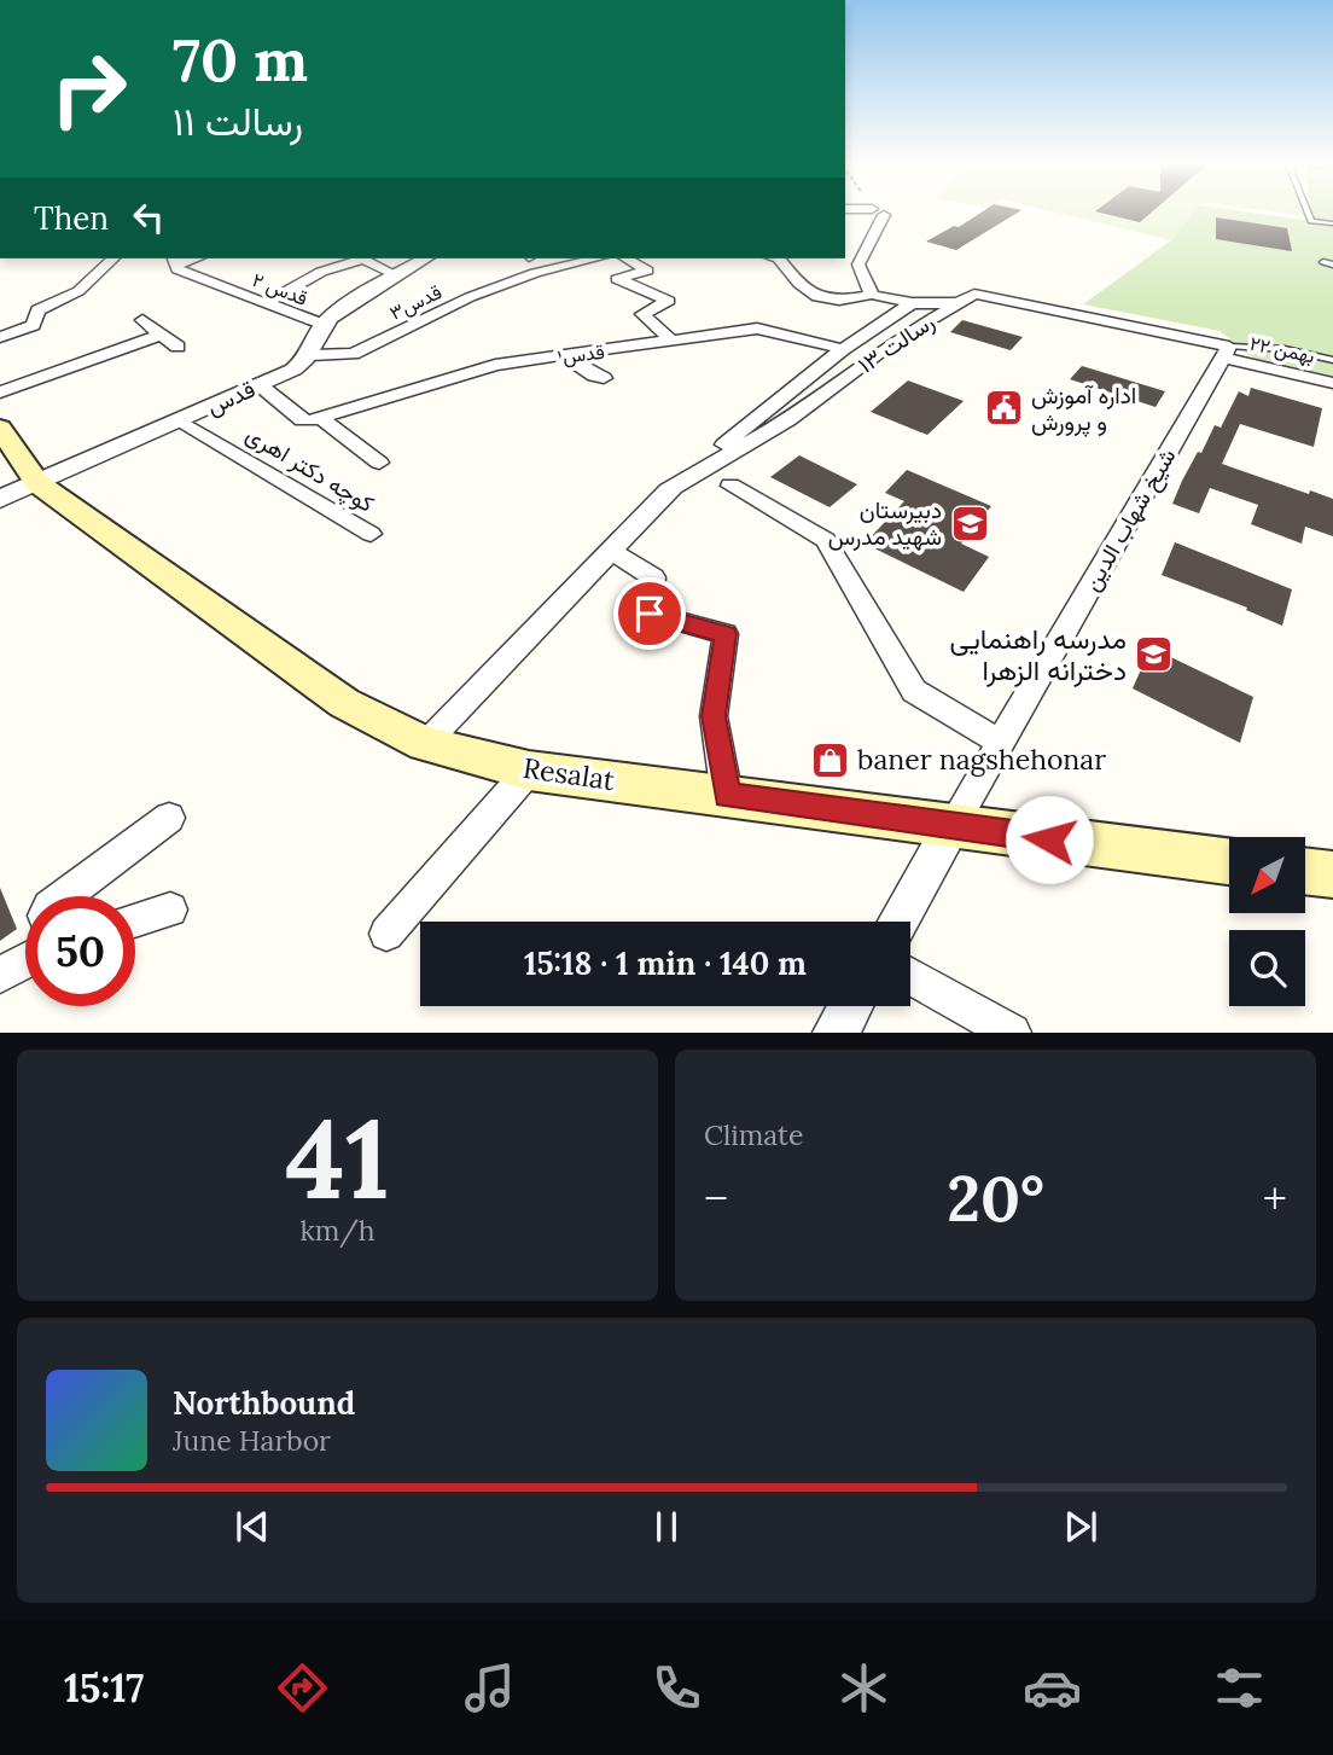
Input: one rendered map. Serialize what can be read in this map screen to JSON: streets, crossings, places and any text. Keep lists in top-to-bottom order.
{
  "streets": {
    "main road": ["Resalat"],
    "street": [
      "قدس ۲",
      "قدس۳",
      "رسالت ۱۳",
      "۲۲ بهمن",
      "قدس۱",
      "قدس",
      "کوچه دکتر اهری",
      "شیخ شهاب الدین"
    ]
  },
  "crossings": [
    ["قدس۳", "قدس"],
    ["رسالت ۱۳", "قدس۱"],
    ["رسالت ۱۳", "Resalat"],
    ["۲۲ بهمن", "شیخ شهاب الدین"],
    ["قدس", "کوچه دکتر اهری"],
    ["قدس", "Resalat"],
    ["شیخ شهاب الدین", "Resalat"]
  ],
  "places": {
    "public building": ["اداره آموزش و پرورش"],
    "school or university": ["دبیرستان شهید مدرس", "مدرسه راهنمایی دخترانه الزهرا"],
    "shop": ["baner nagshehonar"]
  },
  "north": "bottom left",
  "page": {
    "turn": ["70 m", "رسالت ۱۱"],
    "then": "Then",
    "limit": "50",
    "trip": "15:18 · 1 min · 140 m",
    "tile": [
      ["41", "km/h"],
      "Climate"
    ],
    "heat": ["−", "20°", "+"],
    "song": ["Northbound", "June Harbor"],
    "tabs": "15:17"
  }
}
